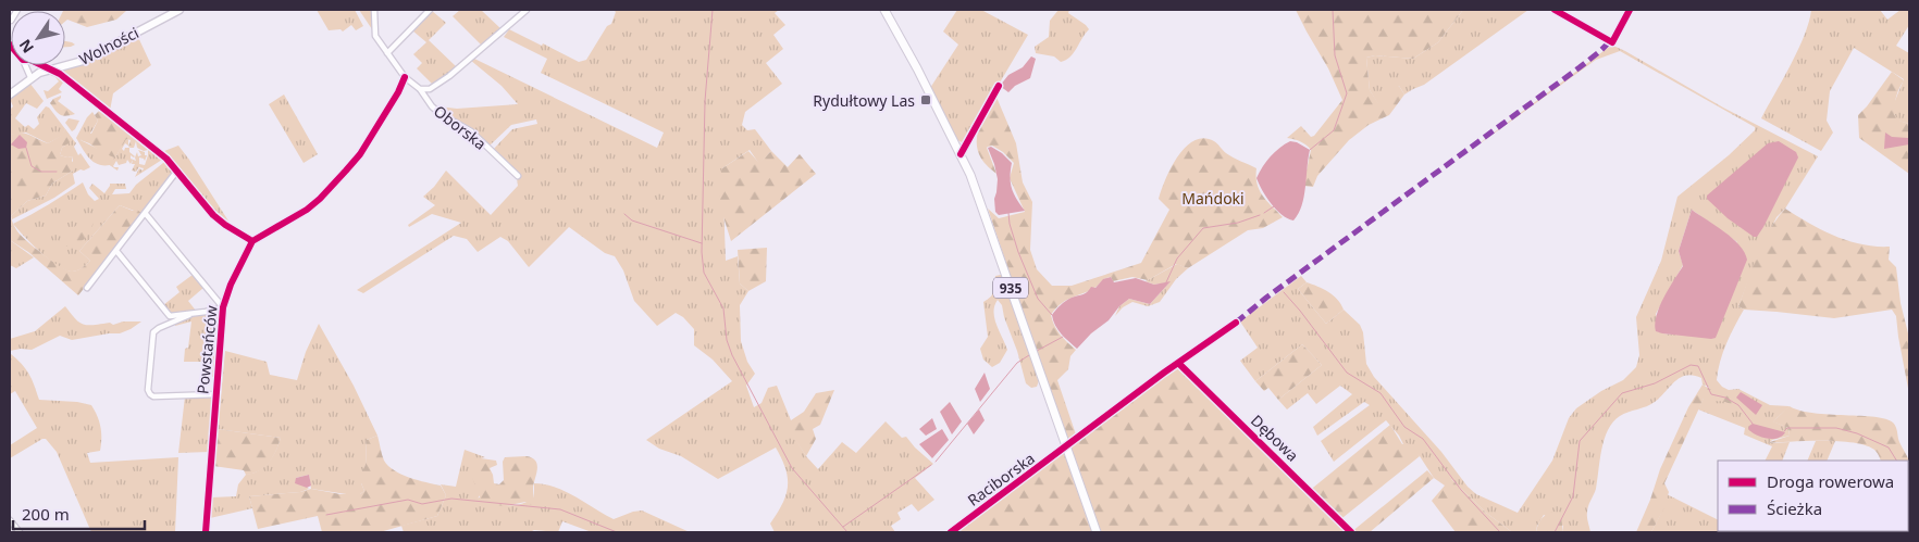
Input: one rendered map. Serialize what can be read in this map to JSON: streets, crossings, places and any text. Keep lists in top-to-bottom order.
{
  "streets": {
    "main road": ["935"],
    "street": [
      "Wolności",
      "Oborska",
      "Powstańców",
      "Dębowa",
      "Raciborska"
    ]
  },
  "crossings": [
    ["935", "Raciborska"],
    ["Dębowa", "Raciborska"]
  ],
  "parks": ["Mańdoki"],
  "places": {
    "transit": ["Rydułtowy Las"]
  },
  "legend": ["Droga rowerowa", "Ścieżka"],
  "scale_bar": "200 m",
  "north": "bottom left"
}
